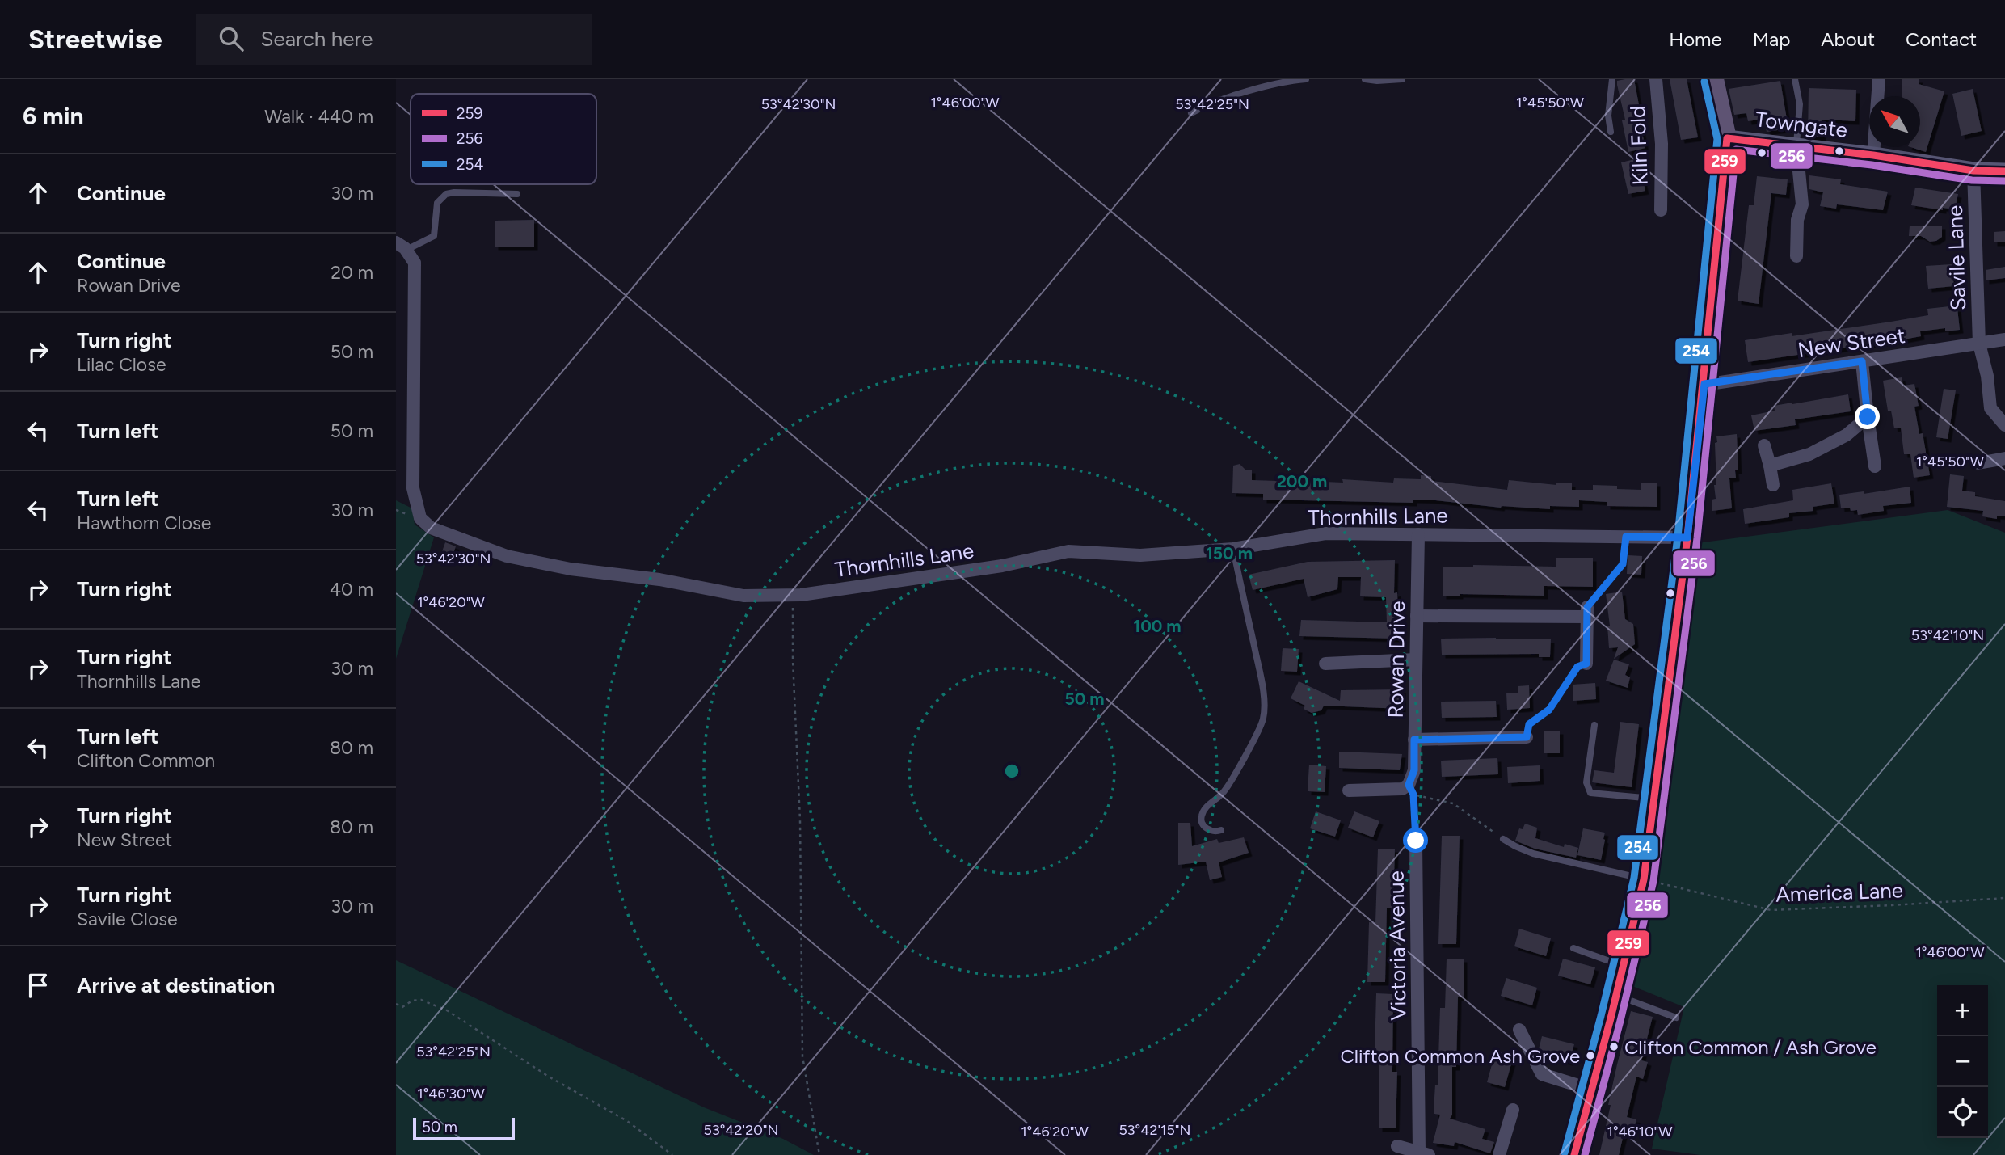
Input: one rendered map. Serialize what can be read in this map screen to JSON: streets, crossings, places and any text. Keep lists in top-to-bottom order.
{
  "streets": {
    "street": [
      "Towngate",
      "Kiln Fold",
      "Savile Lane",
      "New Street",
      "Thornhills Lane",
      "Rowan Drive",
      "Victoria Avenue"
    ],
    "path": ["America Lane"]
  },
  "crossings": [
    ["Towngate", "Savile Lane"],
    ["Savile Lane", "New Street"],
    ["Thornhills Lane", "Rowan Drive"]
  ],
  "places": ["Clifton Common / Ash Grove", "Clifton Common Ash Grove"],
  "lines": ["transit line 254", "transit line 259", "transit line 256"],
  "legend": ["259", "256", "254"],
  "scale_bar": "50 m",
  "north": "top left",
  "page": {
    "header": "Streetwise",
    "search": "Search here",
    "nav": [
      "Home",
      "Map",
      "About",
      "Contact"
    ],
    "heading": ["6 min", "Walk · 440 m"],
    "list": [
      ["Continue", "30 m"],
      ["Continue", "Rowan Drive", "20 m"],
      ["Turn right", "Lilac Close", "50 m"],
      ["Turn left", "50 m"],
      ["Turn left", "Hawthorn Close", "30 m"],
      ["Turn right", "40 m"],
      ["Turn right", "Thornhills Lane", "30 m"],
      ["Turn left", "Clifton Common", "80 m"],
      ["Turn right", "New Street", "80 m"],
      ["Turn right", "Savile Close", "30 m"],
      "Arrive at destination"
    ],
    "map_buttons": ["+", "−"],
    "scale": "50 m"
  },
  "coordinates": [
    "1°46'00\"W",
    "1°45'50\"W",
    "53°42'30\"N",
    "53°42'25\"N",
    "1°46'20\"W",
    "53°42'10\"N",
    "1°46'30\"W",
    "53°42'20\"N",
    "53°42'15\"N",
    "1°46'10\"W"
  ],
  "rings": [
    "200 m",
    "150 m",
    "100 m",
    "50 m"
  ]
}
